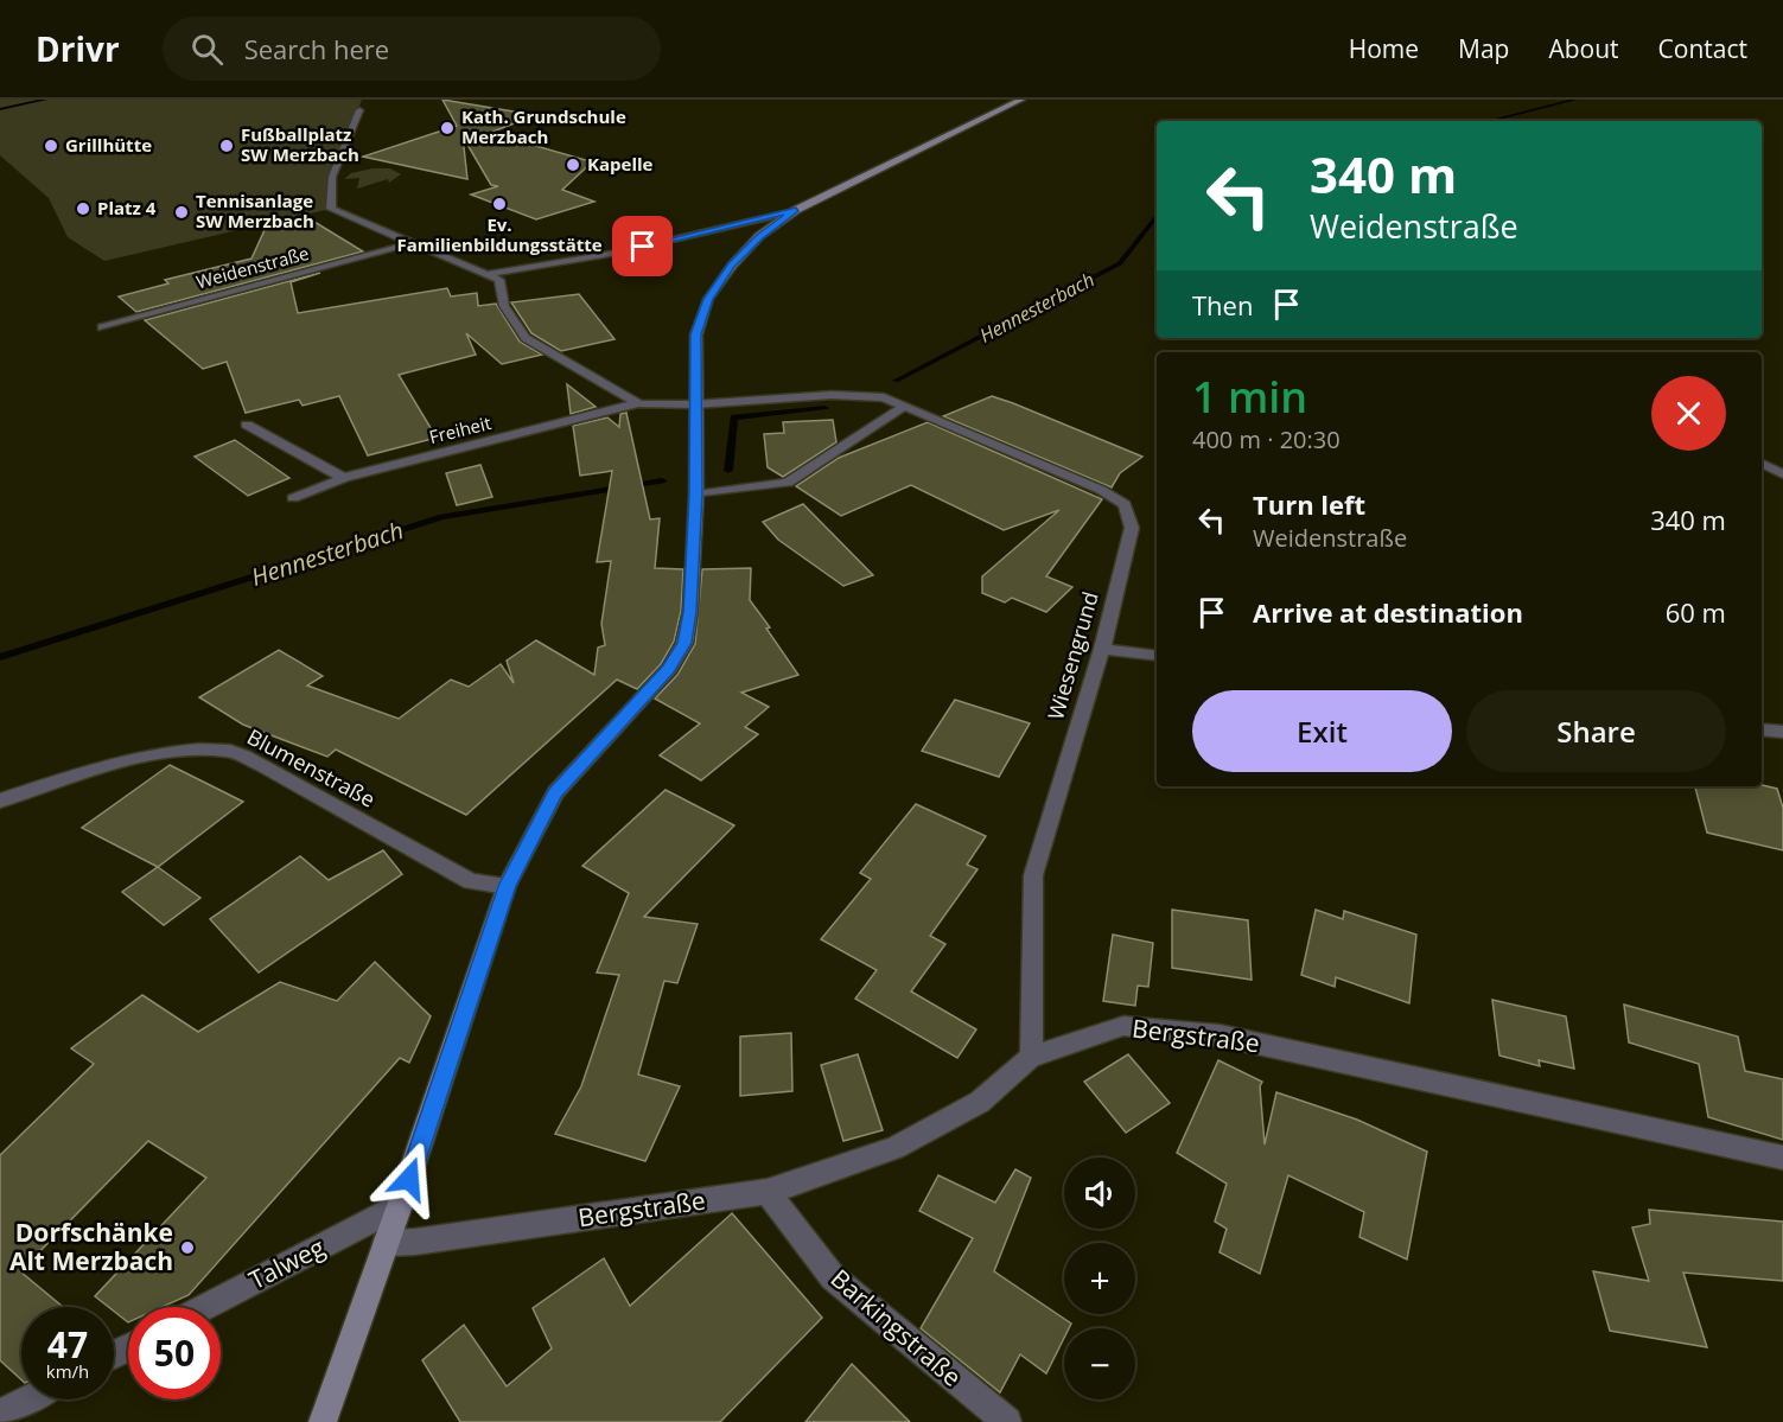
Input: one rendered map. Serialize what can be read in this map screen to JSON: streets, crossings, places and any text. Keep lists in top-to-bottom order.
{
  "streets": {
    "street": [
      "Weidenstraße",
      "Freiheit",
      "Wiesengrund",
      "Blumenstraße",
      "Bergstraße",
      "Talweg",
      "Barkingstraße"
    ]
  },
  "crossings": [
    ["Wiesengrund", "Bergstraße"],
    ["Bergstraße", "Barkingstraße"]
  ],
  "water": ["Hennesterbach"],
  "places": [
    "Kath. Grundschule Merzbach",
    "Grillhütte",
    "Fußballplatz SW Merzbach",
    "Kapelle",
    "Ev. Familienbildungsstätte",
    "Platz 4",
    "Tennisanlage SW Merzbach",
    "Dorfschänke Alt Merzbach"
  ],
  "page": {
    "header": "Drivr",
    "search": "Search here",
    "nav": [
      "Home",
      "Map",
      "About",
      "Contact"
    ],
    "turn": ["340 m", "Weidenstraße"],
    "then": "Then",
    "heading": ["1 min", "400 m · 20:30"],
    "list": [
      {
        "name": "Turn left",
        "note": "Weidenstraße",
        "value": "340 m"
      },
      {
        "name": "Arrive at destination",
        "value": "60 m"
      }
    ],
    "buttons": ["Exit", "Share"],
    "map_buttons": ["+", "−"],
    "speed": "47 km/h",
    "limit": "50"
  }
}
